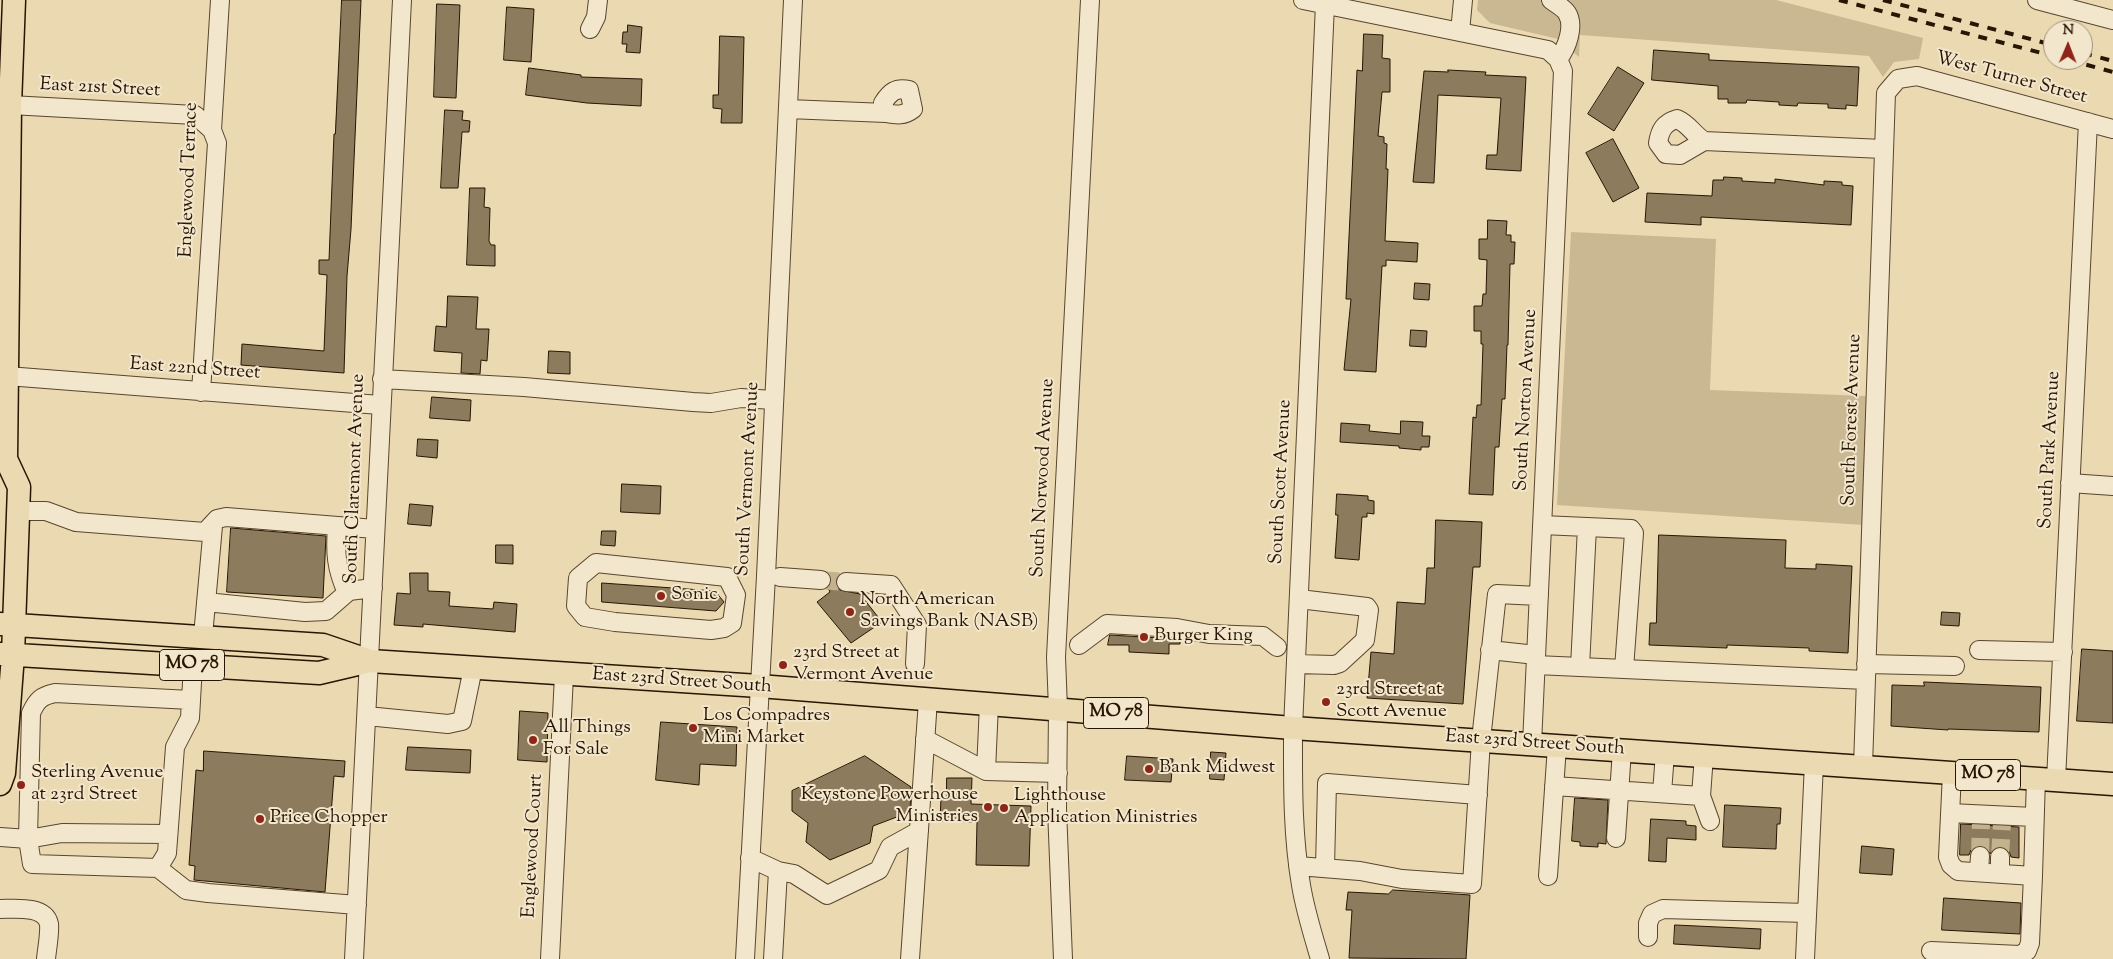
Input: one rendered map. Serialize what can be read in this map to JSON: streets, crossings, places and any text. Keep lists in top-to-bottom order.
{
  "streets": {
    "main road": ["MO 78", "East 23rd Street South"],
    "street": [
      "West Turner Street",
      "East 21st Street",
      "Englewood Terrace",
      "East 22nd Street",
      "South Norton Avenue",
      "South Forest Avenue",
      "South Park Avenue",
      "South Norwood Avenue",
      "South Claremont Avenue",
      "South Vermont Avenue",
      "South Scott Avenue",
      "Englewood Court"
    ]
  },
  "crossings": [
    ["West Turner Street", "South Forest Avenue"],
    ["West Turner Street", "South Park Avenue"],
    ["East 21st Street", "Englewood Terrace"],
    ["Englewood Terrace", "East 22nd Street"],
    ["East 22nd Street", "South Claremont Avenue"],
    ["South Norton Avenue", "East 23rd Street South"],
    ["South Forest Avenue", "MO 78"],
    ["South Forest Avenue", "East 23rd Street South"],
    ["South Park Avenue", "MO 78"],
    ["South Norwood Avenue", "East 23rd Street South"],
    ["South Claremont Avenue", "East 23rd Street South"],
    ["South Vermont Avenue", "East 23rd Street South"],
    ["South Scott Avenue", "East 23rd Street South"],
    ["MO 78", "East 23rd Street South"],
    ["East 23rd Street South", "Englewood Court"]
  ],
  "places": [
    "Sonic",
    "North American Savings Bank (NASB)",
    "Burger King",
    "23rd Street at Vermont Avenue",
    "23rd Street at Scott Avenue",
    "Los Compadres Mini Market",
    "All Things For Sale",
    "Bank Midwest",
    "Sterling Avenue at 23rd Street",
    "Keystone Powerhouse Ministries",
    "Lighthouse Application Ministries",
    "Price Chopper"
  ],
  "north": "top"
}
